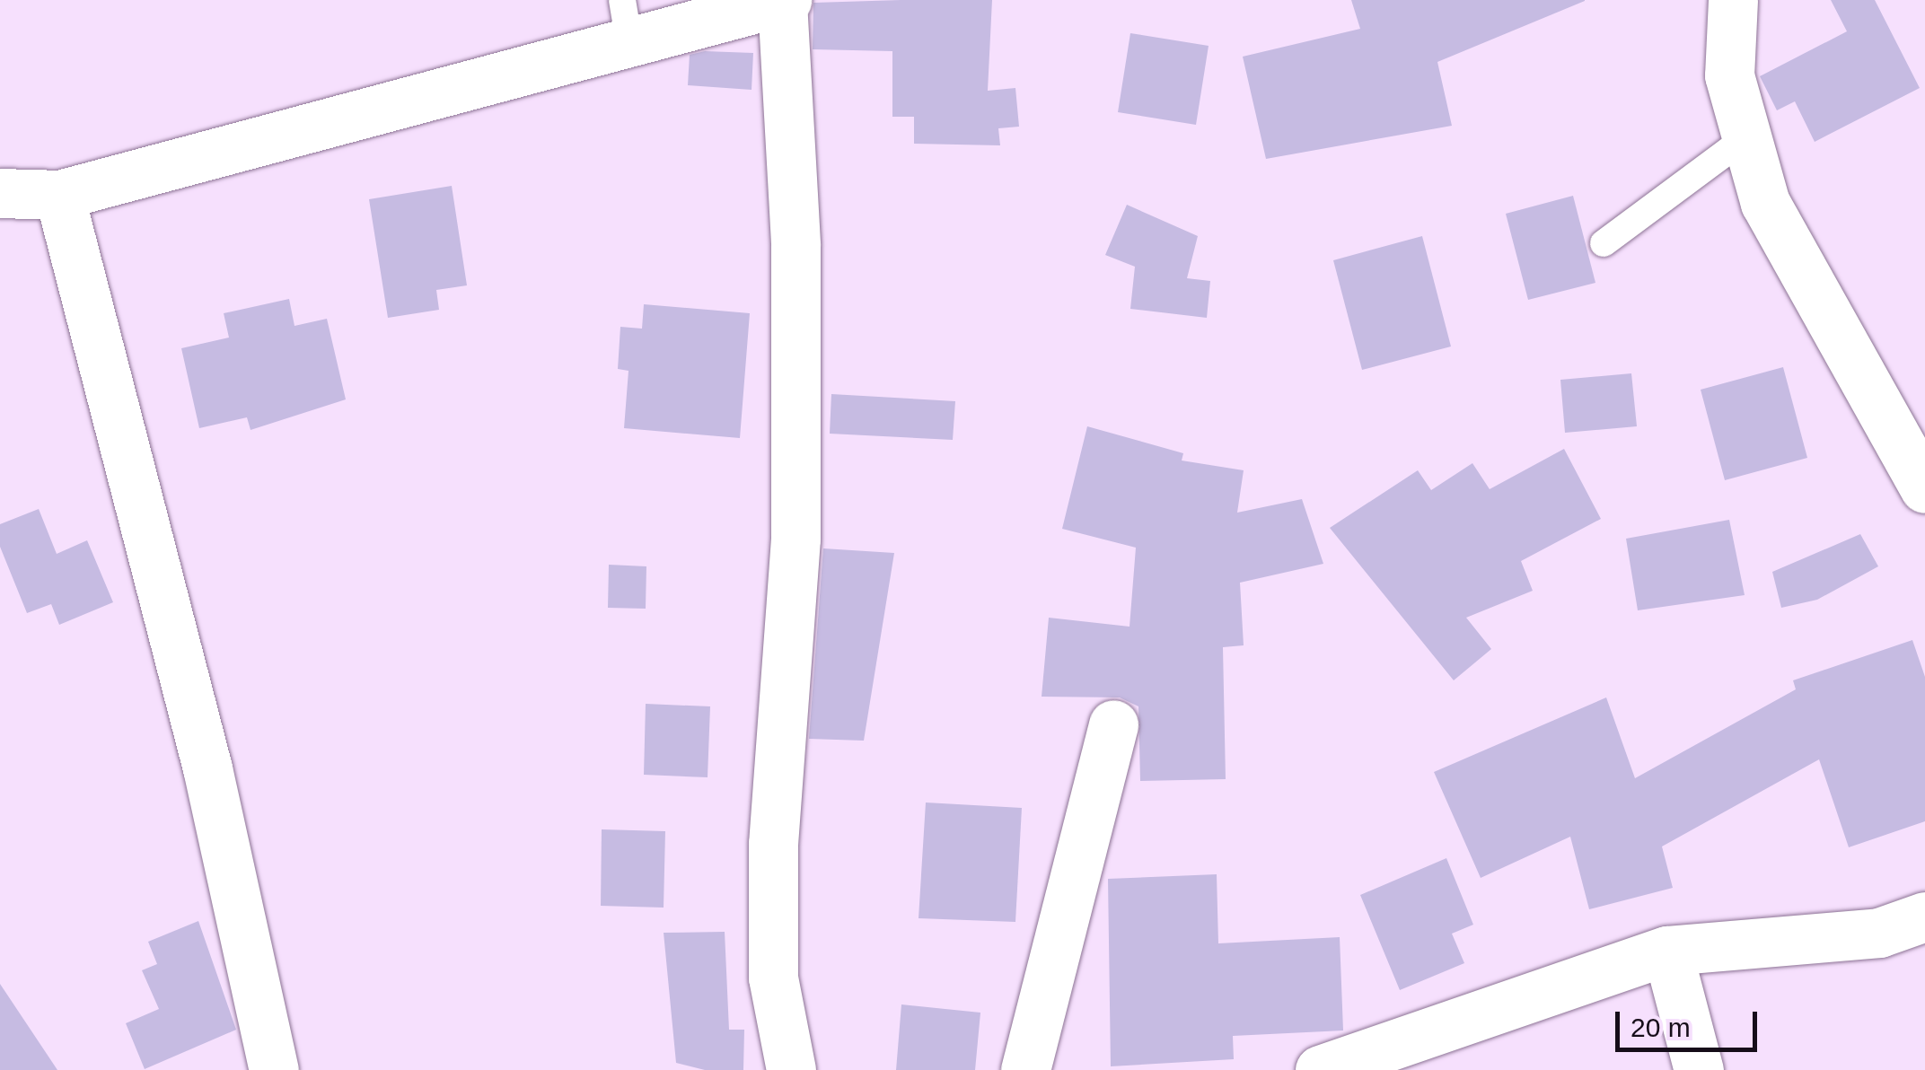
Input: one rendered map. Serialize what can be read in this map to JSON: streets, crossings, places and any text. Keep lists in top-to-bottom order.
{
  "scale_bar": "20 m"
}
